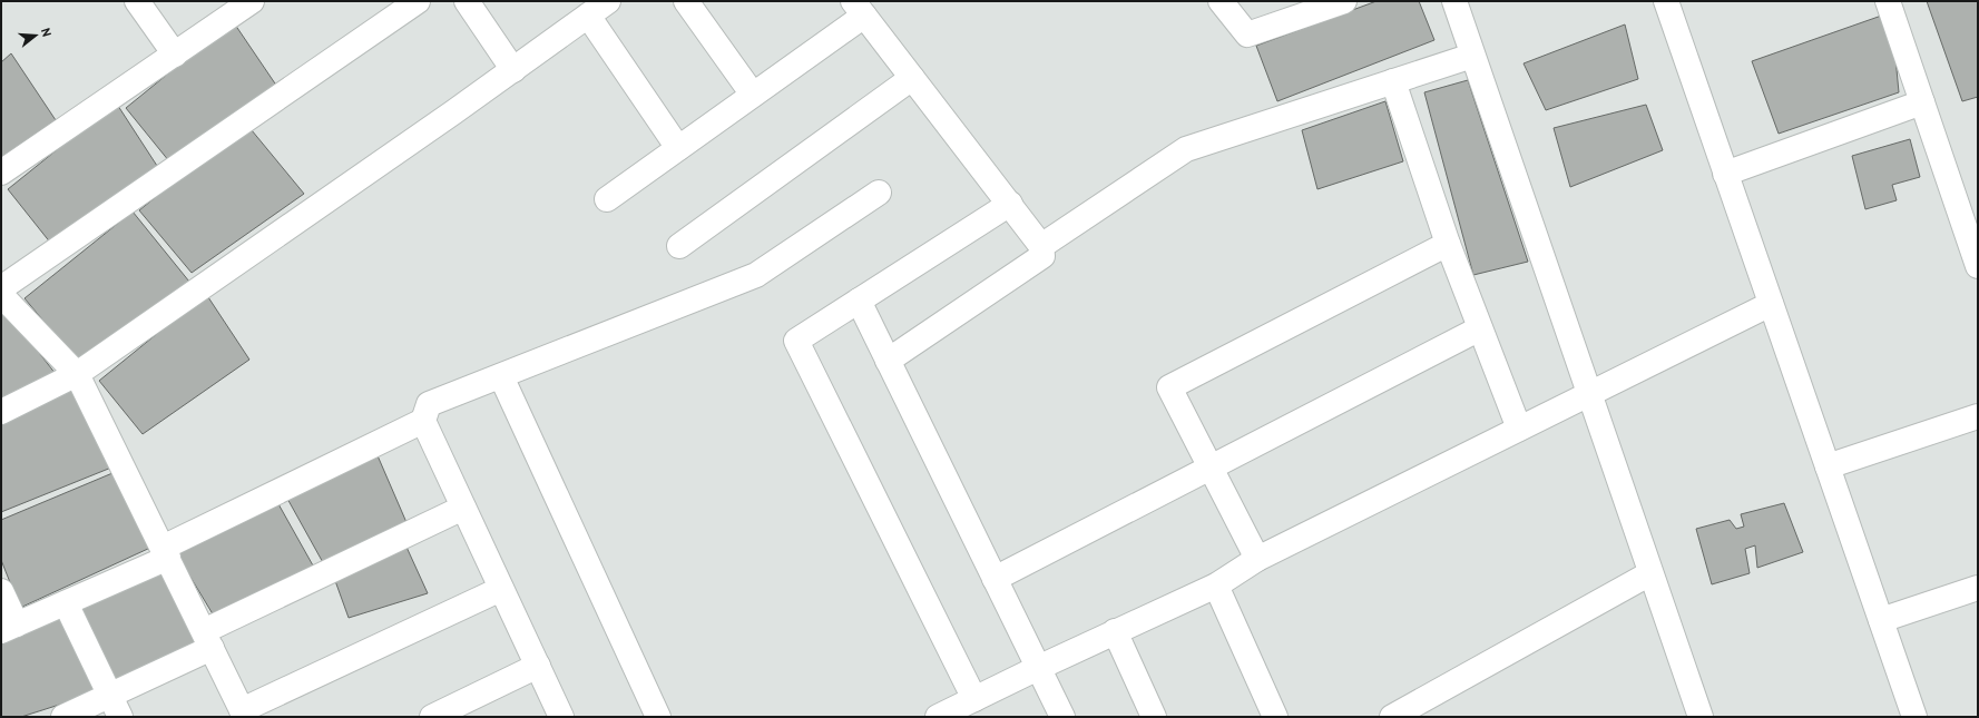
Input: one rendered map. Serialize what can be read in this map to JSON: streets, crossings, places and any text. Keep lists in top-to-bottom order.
{
  "north": "right"
}
